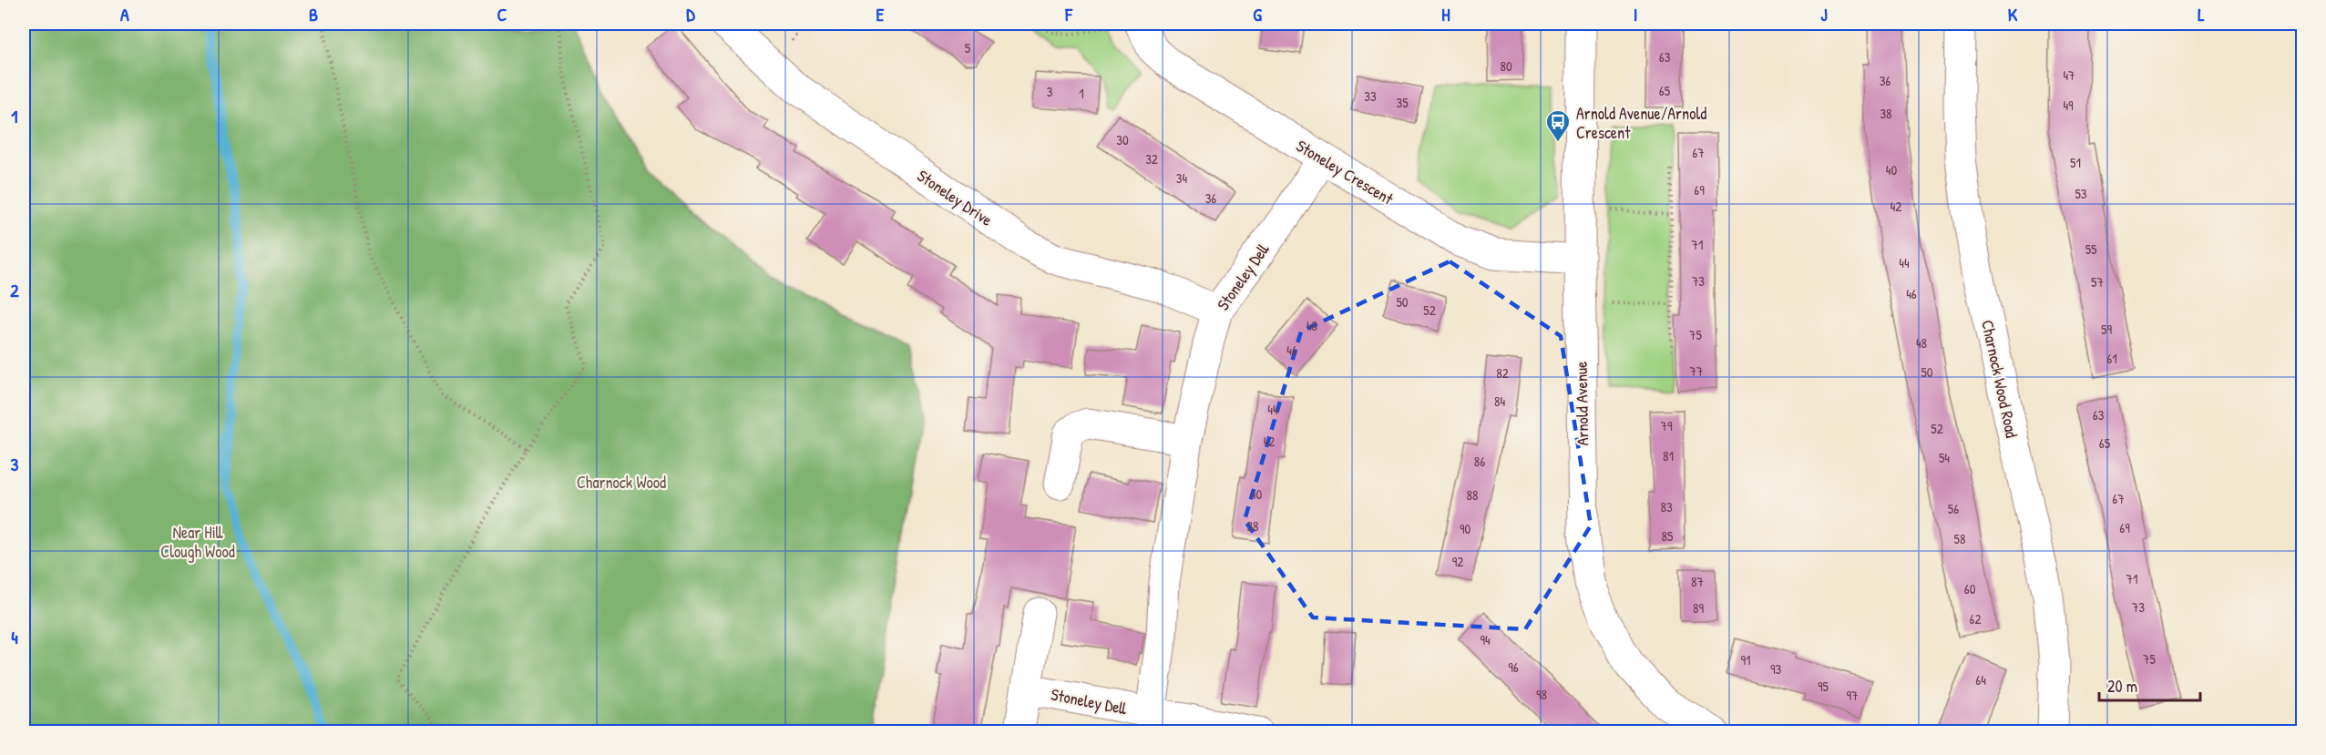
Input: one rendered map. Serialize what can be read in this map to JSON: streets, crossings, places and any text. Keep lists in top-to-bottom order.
{
  "streets": {
    "street": [
      "Stoneley Crescent",
      "Stoneley Drive",
      "Stoneley Dell",
      "Charnock Wood Road",
      "Arnold Avenue"
    ]
  },
  "crossings": [
    ["Stoneley Crescent", "Stoneley Dell"],
    ["Stoneley Crescent", "Arnold Avenue"],
    ["Stoneley Drive", "Stoneley Dell"]
  ],
  "parks": ["Charnock Wood", "Near Hill Clough Wood"],
  "places": {
    "bus stop": ["Arnold Avenue/Arnold Crescent"]
  },
  "house_numbers": [
    "5",
    "63",
    "80",
    "47",
    "36",
    "65",
    "3",
    "1",
    "33",
    "35",
    "49",
    "38",
    "30",
    "67",
    "32",
    "51",
    "40",
    "34",
    "69",
    "53",
    "36",
    "42",
    "71",
    "55",
    "44",
    "73",
    "57",
    "46",
    "50",
    "52",
    "48",
    "59",
    "75",
    "48",
    "46",
    "61",
    "77",
    "50",
    "82",
    "84",
    "44",
    "63",
    "79",
    "52",
    "42",
    "65",
    "81",
    "54",
    "86",
    "40",
    "88",
    "67",
    "83",
    "56",
    "38",
    "69",
    "90",
    "85",
    "58",
    "92",
    "71",
    "87",
    "60",
    "73",
    "89",
    "62",
    "94",
    "75",
    "91",
    "96",
    "93",
    "64",
    "95",
    "98",
    "97"
  ],
  "scale_bar": "20 m",
  "grid": {
    "columns": [
      "A",
      "B",
      "C",
      "D",
      "E",
      "F",
      "G",
      "H",
      "I",
      "J",
      "K",
      "L"
    ],
    "rows": [
      "1",
      "2",
      "3",
      "4"
    ]
  }
}
